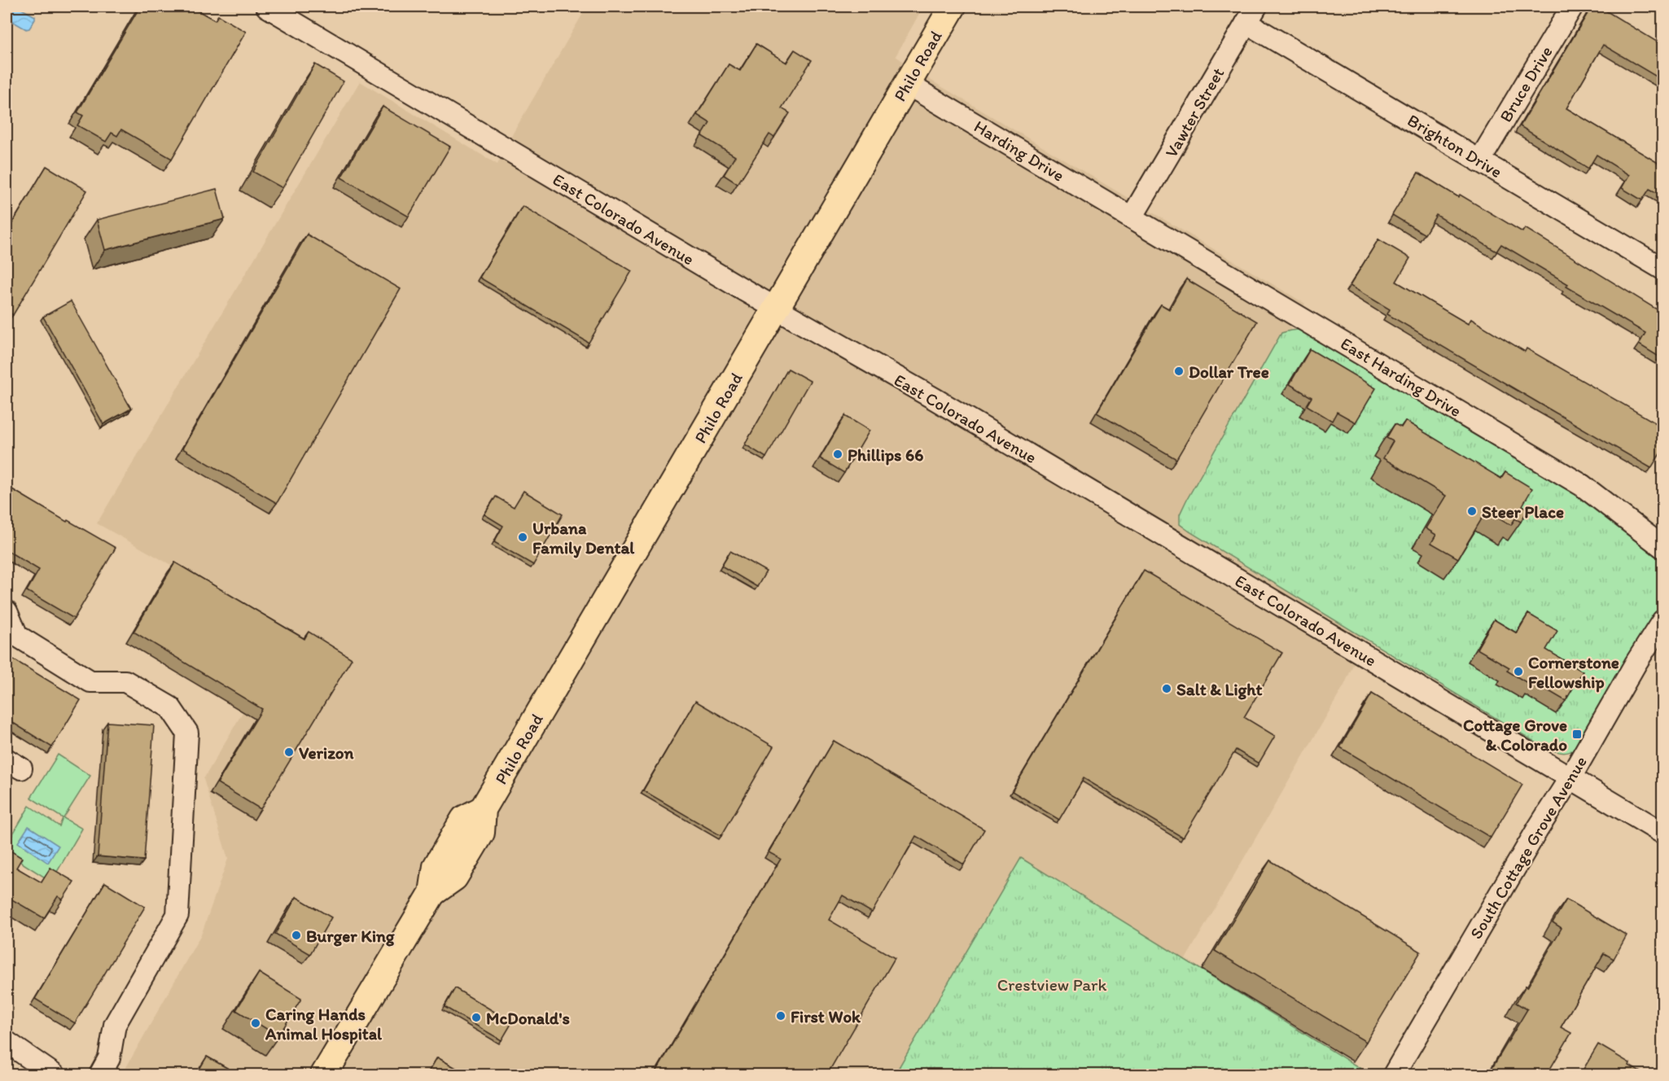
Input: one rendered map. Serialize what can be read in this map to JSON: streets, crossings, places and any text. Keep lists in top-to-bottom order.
{
  "streets": {
    "main road": ["Philo Road"],
    "street": [
      "Bruce Drive",
      "Vawter Street",
      "Brighton Drive",
      "Harding Drive",
      "East Colorado Avenue",
      "East Harding Drive",
      "South Cottage Grove Avenue"
    ]
  },
  "crossings": [
    ["Philo Road", "Harding Drive"],
    ["Philo Road", "East Colorado Avenue"],
    ["Bruce Drive", "Brighton Drive"],
    ["Vawter Street", "Brighton Drive"],
    ["Vawter Street", "Harding Drive"],
    ["Vawter Street", "East Harding Drive"],
    ["Harding Drive", "East Harding Drive"],
    ["East Colorado Avenue", "South Cottage Grove Avenue"]
  ],
  "parks": ["Crestview Park"],
  "places": {
    "other": [
      "Dollar Tree",
      "Phillips 66",
      "Steer Place",
      "Urbana Family Dental",
      "Cornerstone Fellowship",
      "Salt & Light",
      "Verizon",
      "Burger King",
      "First Wok",
      "McDonald's",
      "Caring Hands Animal Hospital"
    ],
    "transit": ["Cottage Grove & Colorado"]
  }
}
